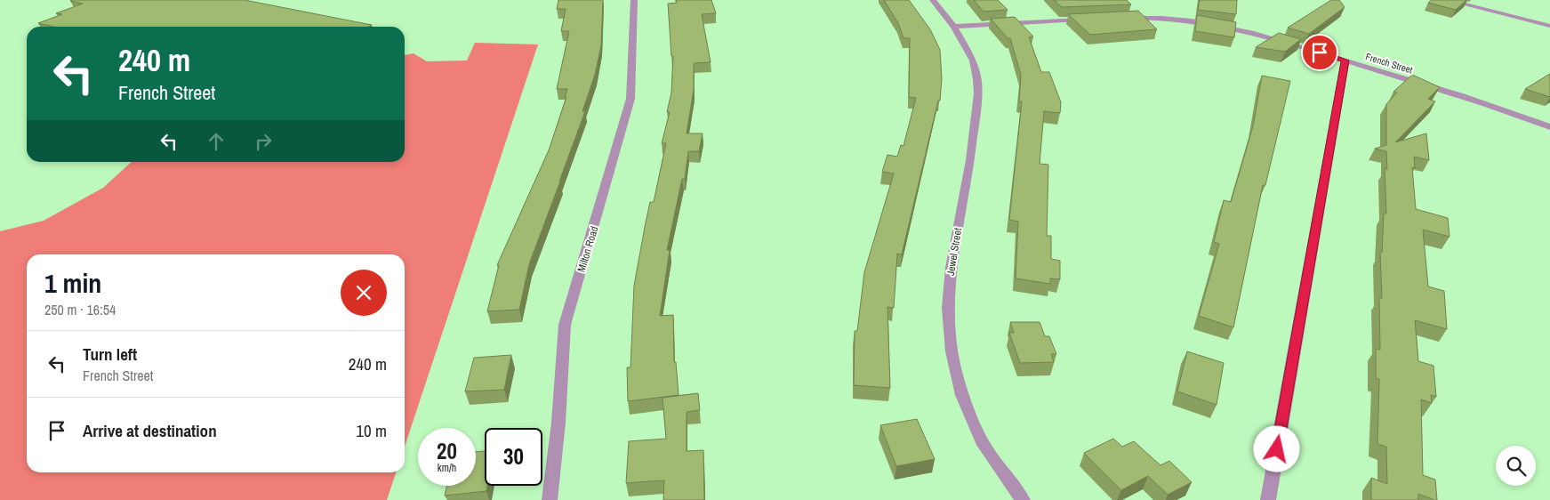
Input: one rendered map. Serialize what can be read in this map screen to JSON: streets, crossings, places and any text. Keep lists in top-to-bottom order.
{
  "streets": {
    "street": ["French Street", "Milton Road", "Jewel Street"]
  },
  "page": {
    "turn": ["240 m", "French Street"],
    "heading": ["1 min", "250 m · 16:54"],
    "list": [
      {
        "name": "Turn left",
        "note": "French Street",
        "value": "240 m"
      },
      {
        "name": "Arrive at destination",
        "value": "10 m"
      }
    ],
    "speed": "20 km/h",
    "limit": "30"
  }
}
